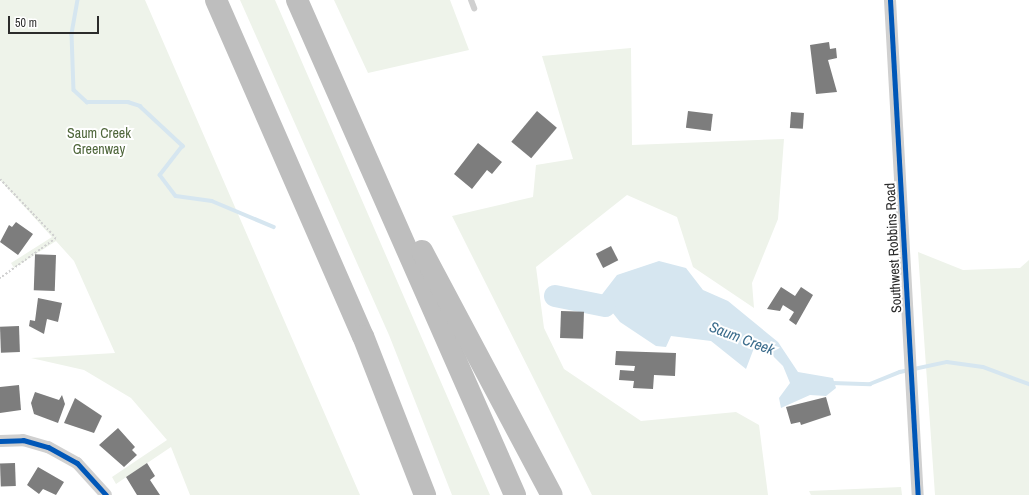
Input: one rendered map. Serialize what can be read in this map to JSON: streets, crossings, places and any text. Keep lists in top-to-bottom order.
{
  "streets": {
    "street": ["Southwest Robbins Road"]
  },
  "water": ["Saum Creek"],
  "parks": ["Saum Creek Greenway"],
  "scale_bar": "50 m"
}
